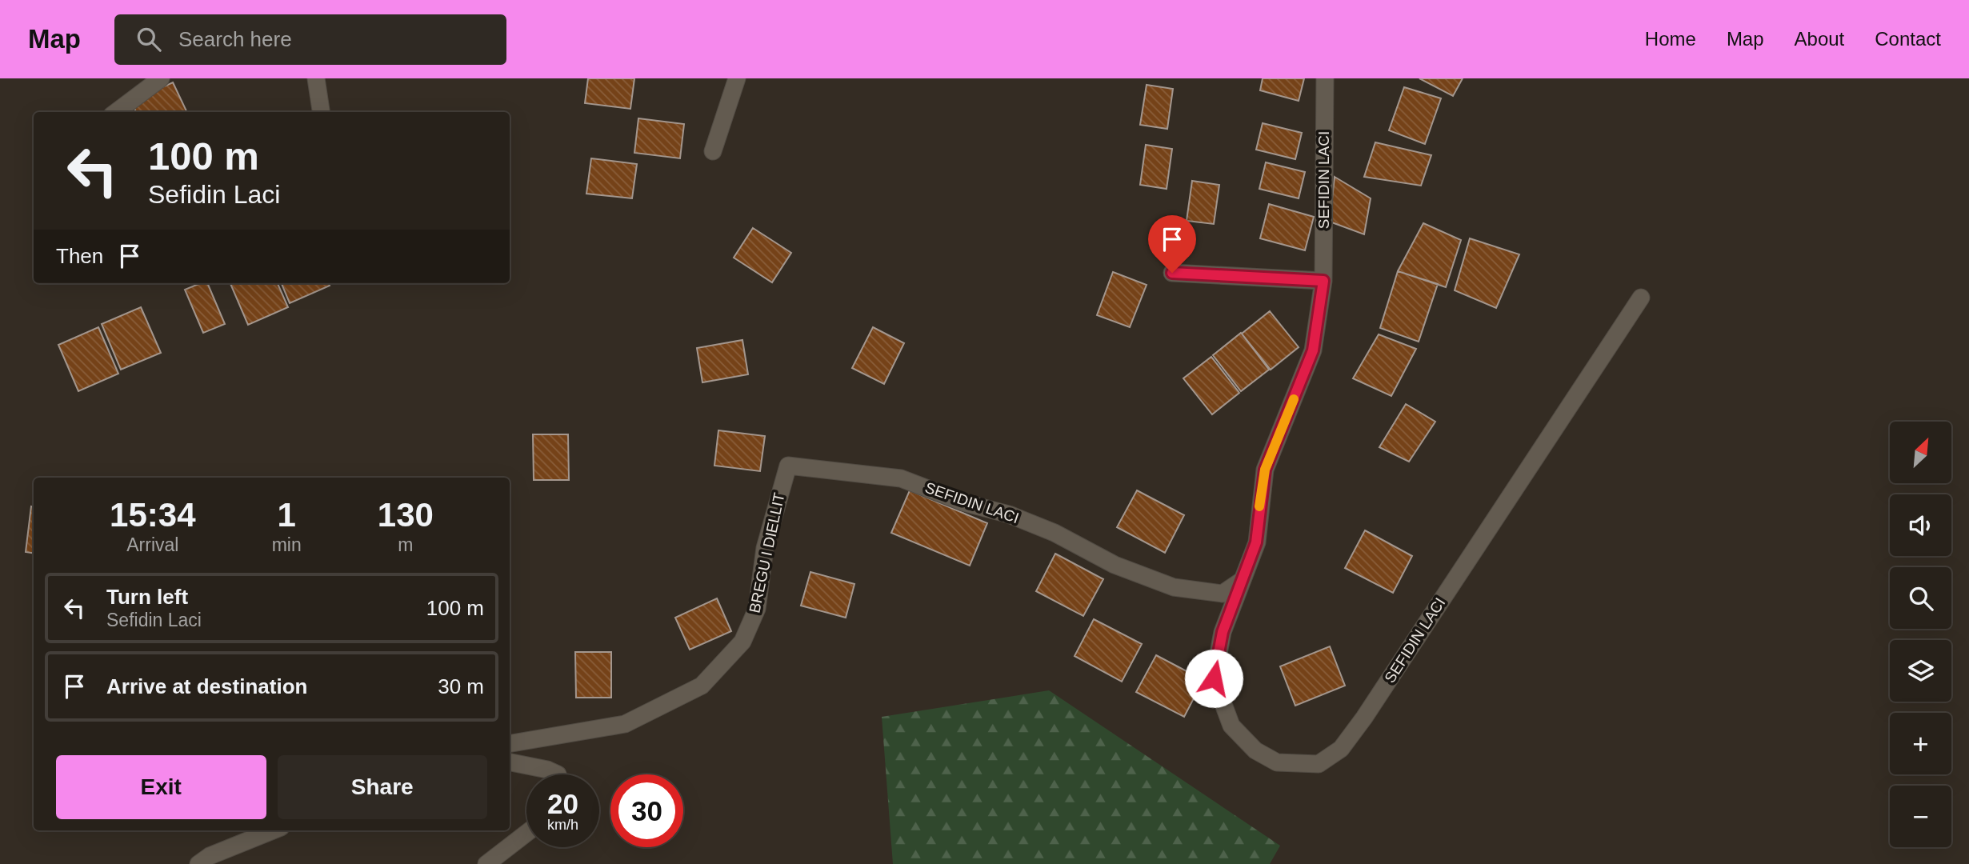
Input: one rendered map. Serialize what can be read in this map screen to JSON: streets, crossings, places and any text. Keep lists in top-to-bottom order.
{
  "streets": {
    "street": ["SEFIDIN LACI", "BREGU I DIELLIT"]
  },
  "crossings": [
    ["SEFIDIN LACI", "BREGU I DIELLIT"]
  ],
  "north": "top right",
  "page": {
    "header": "Map",
    "search": "Search here",
    "nav": [
      "Home",
      "Map",
      "About",
      "Contact"
    ],
    "turn": ["100 m", "Sefidin Laci"],
    "then": "Then",
    "map_buttons": ["+", "−"],
    "eta": [
      "15:34",
      "Arrival",
      "1",
      "min",
      "130",
      "m"
    ],
    "list": [
      {
        "name": "Turn left",
        "note": "Sefidin Laci",
        "value": "100 m"
      },
      {
        "name": "Arrive at destination",
        "value": "30 m"
      }
    ],
    "buttons": ["Exit", "Share"],
    "speed": "20 km/h",
    "limit": "30"
  }
}
